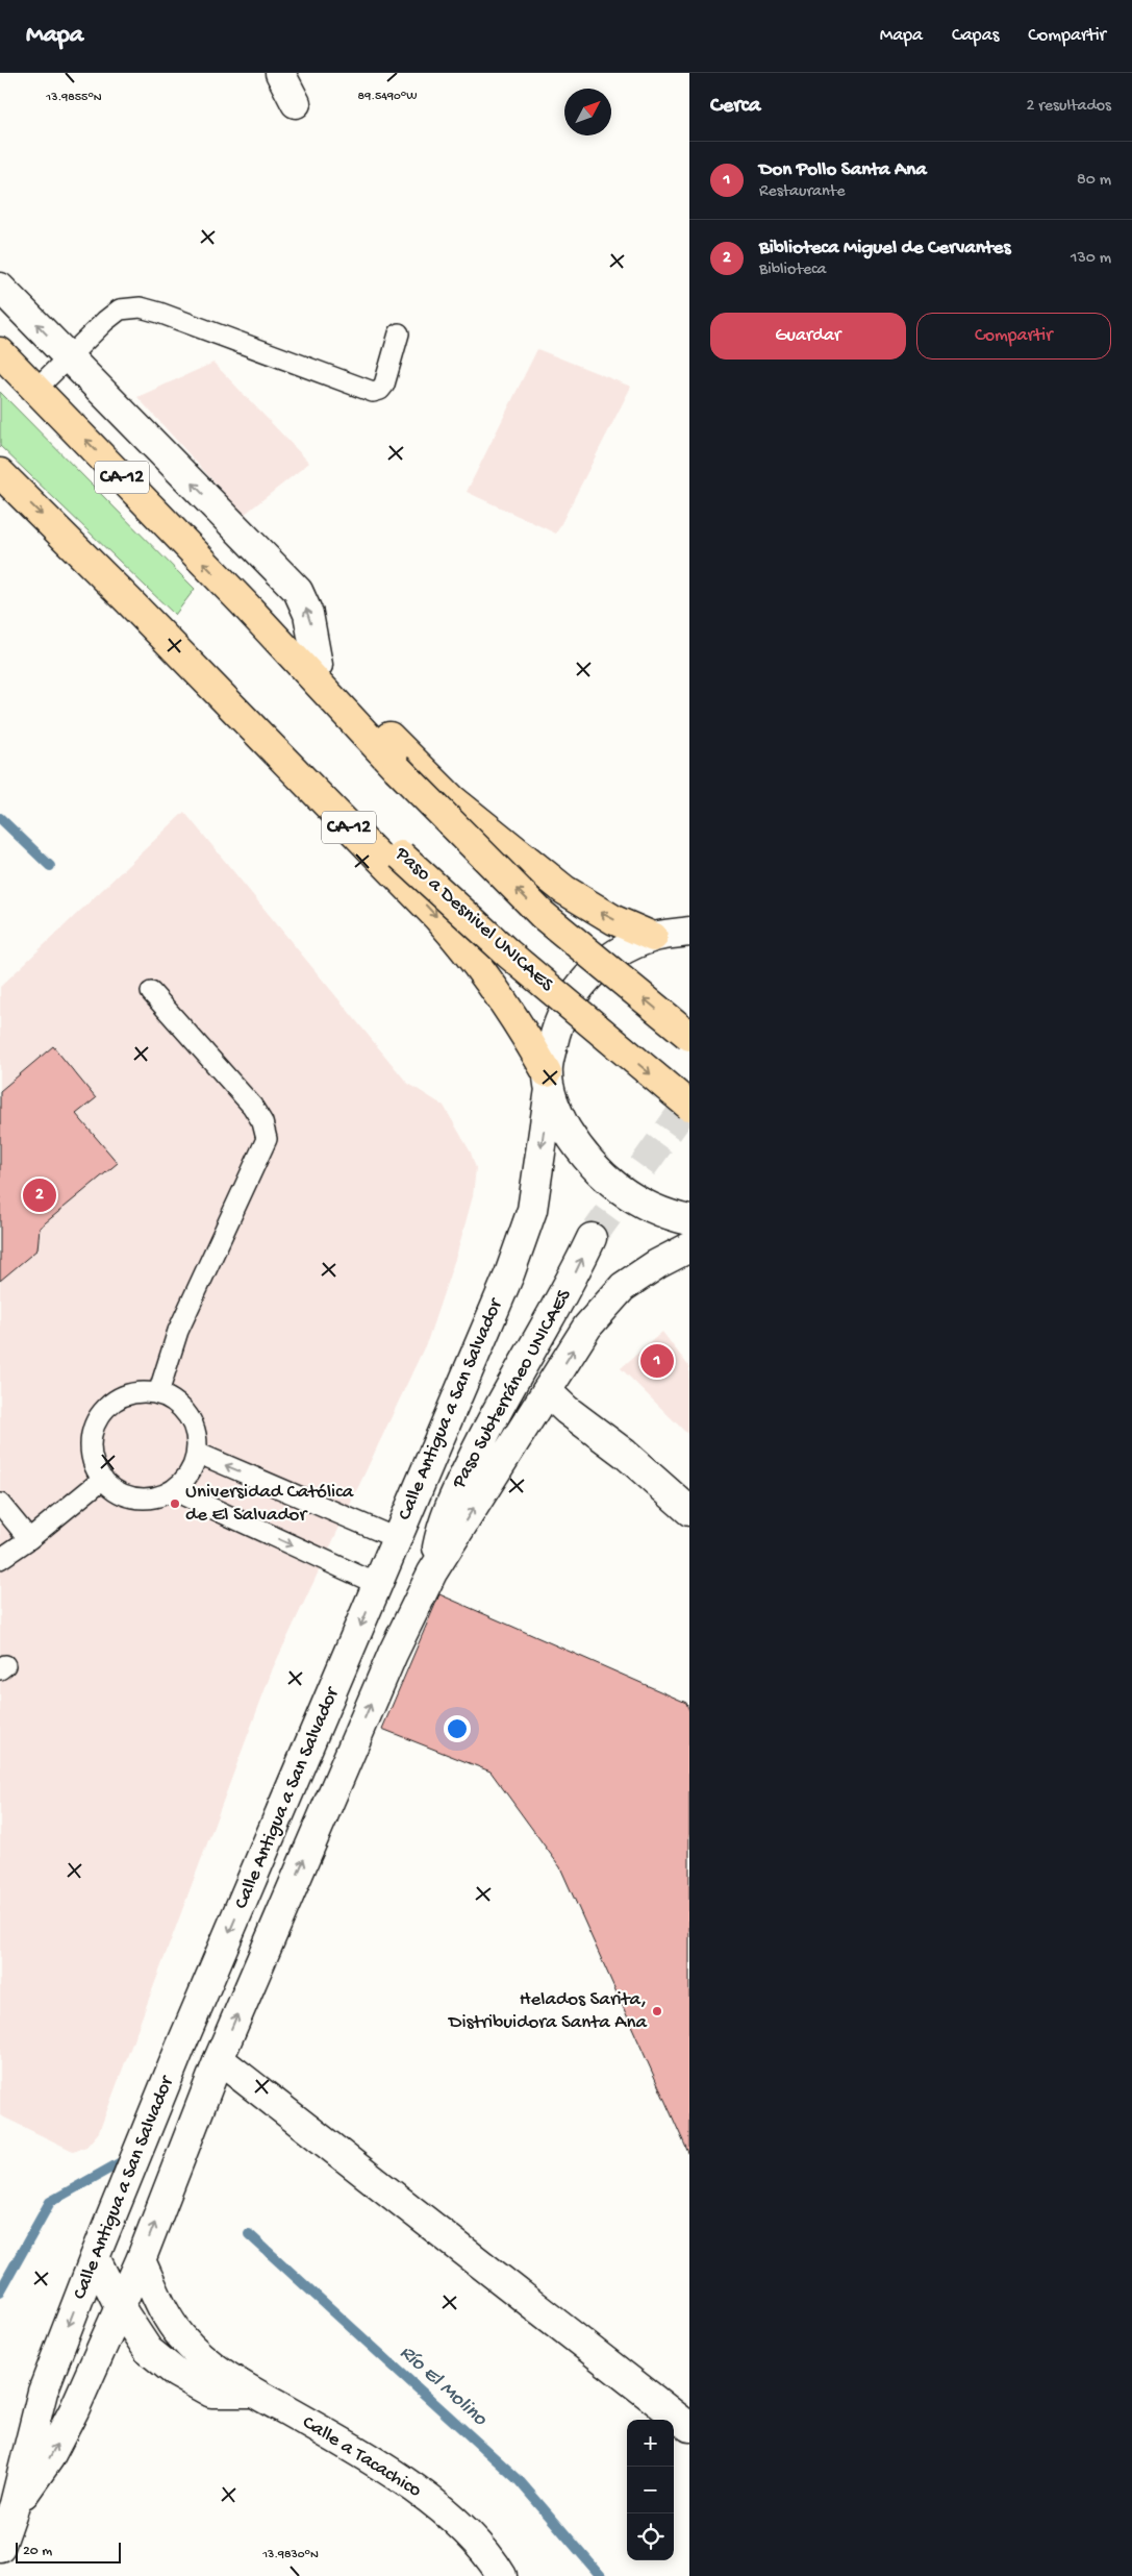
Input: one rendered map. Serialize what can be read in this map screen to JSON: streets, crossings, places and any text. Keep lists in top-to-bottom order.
{
  "streets": {
    "highway": ["CA-12", "Paso a Desnivel UNICAES"],
    "main road": ["Paso Subterráneo UNICAES", "Calle Antigua a San Salvador", "Calle a Tacachico"]
  },
  "crossings": [
    ["CA-12", "Paso a Desnivel UNICAES"],
    ["CA-12", "Calle Antigua a San Salvador"],
    ["Paso Subterráneo UNICAES", "Calle Antigua a San Salvador"],
    ["Calle Antigua a San Salvador", "Calle a Tacachico"]
  ],
  "one_way": ["Paso Subterráneo UNICAES"],
  "water": ["Río El Molino"],
  "places": ["Universidad Católica de El Salvador", "Helados Sarita, Distribuidora Santa Ana"],
  "scale_bar": "20 m",
  "north": "top right",
  "page": {
    "header": "Mapa",
    "nav": ["Mapa", "Capas", "Compartir"],
    "heading": ["Cerca", "2 resultados"],
    "list": [
      {
        "mark": "1",
        "name": "Don Pollo Santa Ana",
        "note": "Restaurante",
        "value": "80 m"
      },
      {
        "mark": "2",
        "name": "Biblioteca Miguel de Cervantes",
        "note": "Biblioteca",
        "value": "130 m"
      }
    ],
    "buttons": ["Guardar", "Compartir"],
    "pins": ["2", "1"],
    "map_buttons": ["+", "−"],
    "scale": "20 m"
  },
  "coordinates": ["89.5490°W", "13.9855°N", "13.9830°N"]
}
